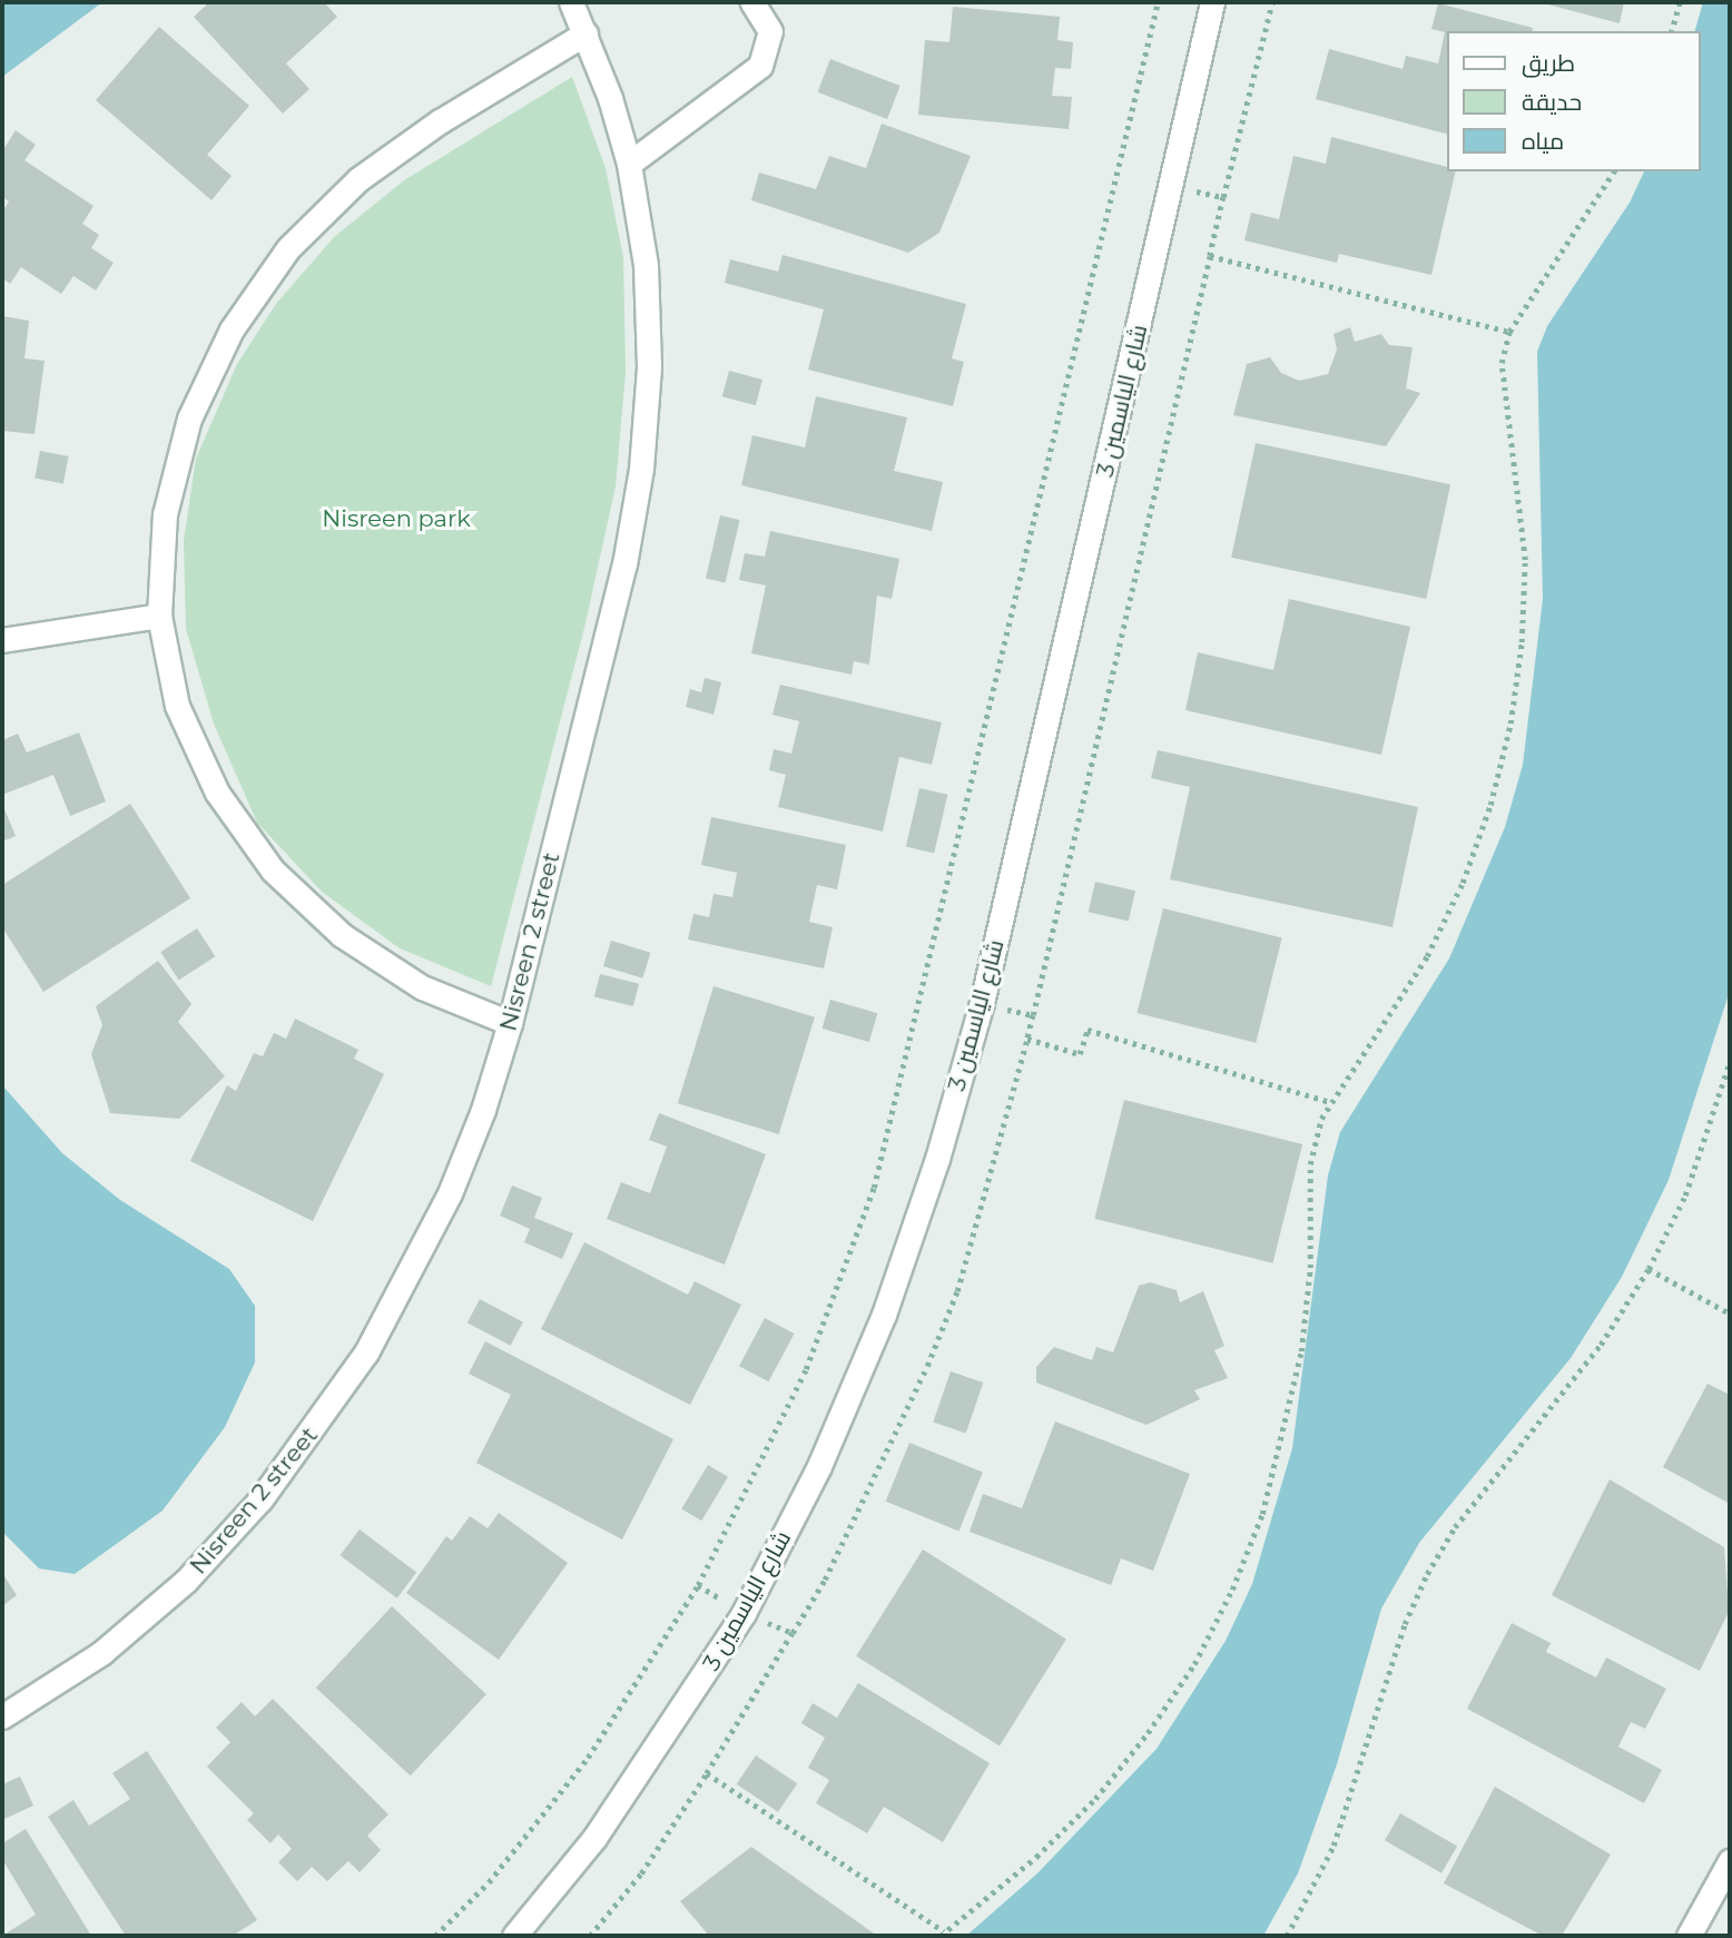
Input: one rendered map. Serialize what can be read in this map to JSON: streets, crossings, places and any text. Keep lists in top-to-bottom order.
{
  "streets": {
    "street": ["شارع الياسمين 3", "Nisreen 2 street"]
  },
  "parks": ["Nisreen park"],
  "legend": ["طريق", "حديقة", "مياه"]
}
